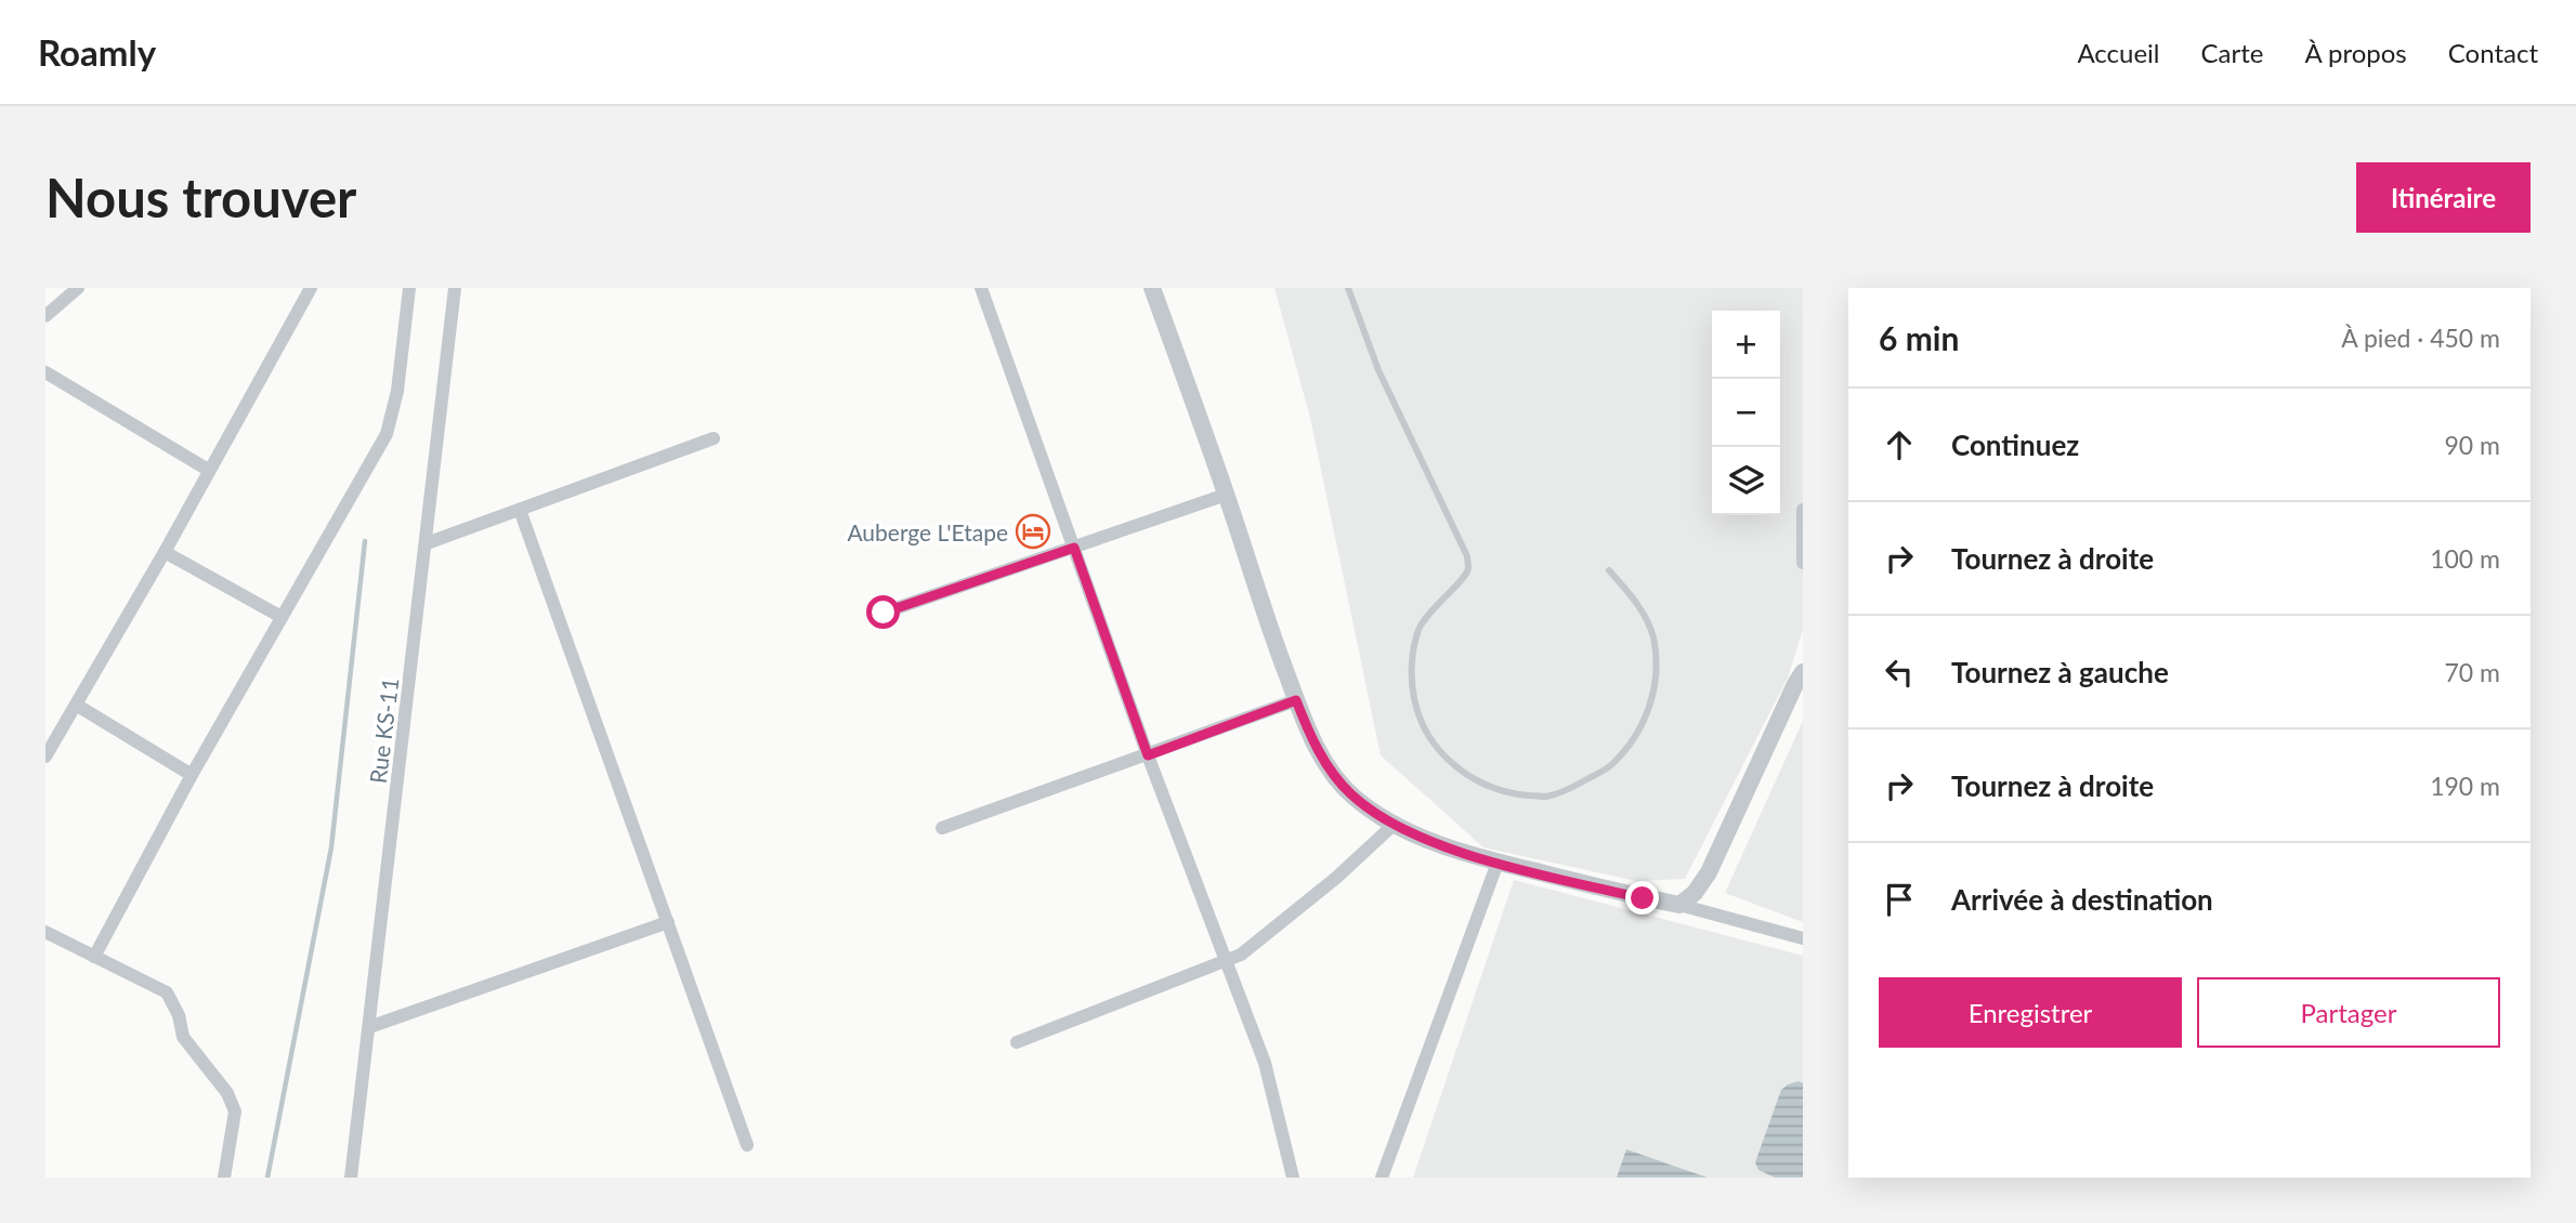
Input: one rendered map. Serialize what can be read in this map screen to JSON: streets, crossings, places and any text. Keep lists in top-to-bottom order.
{
  "streets": {
    "street": ["Rue KS-11"]
  },
  "places": {
    "hotel": ["Auberge L'Etape"]
  },
  "page": {
    "header": "Roamly",
    "nav": [
      "Accueil",
      "Carte",
      "À propos",
      "Contact"
    ],
    "buttons": [
      "Itinéraire",
      ["Enregistrer", "Partager"]
    ],
    "title": "Nous trouver",
    "heading": ["6 min", "À pied · 450 m"],
    "map_buttons": ["+", "−"],
    "list": [
      ["Continuez", "90 m"],
      ["Tournez à droite", "100 m"],
      ["Tournez à gauche", "70 m"],
      ["Tournez à droite", "190 m"],
      "Arrivée à destination"
    ]
  }
}
